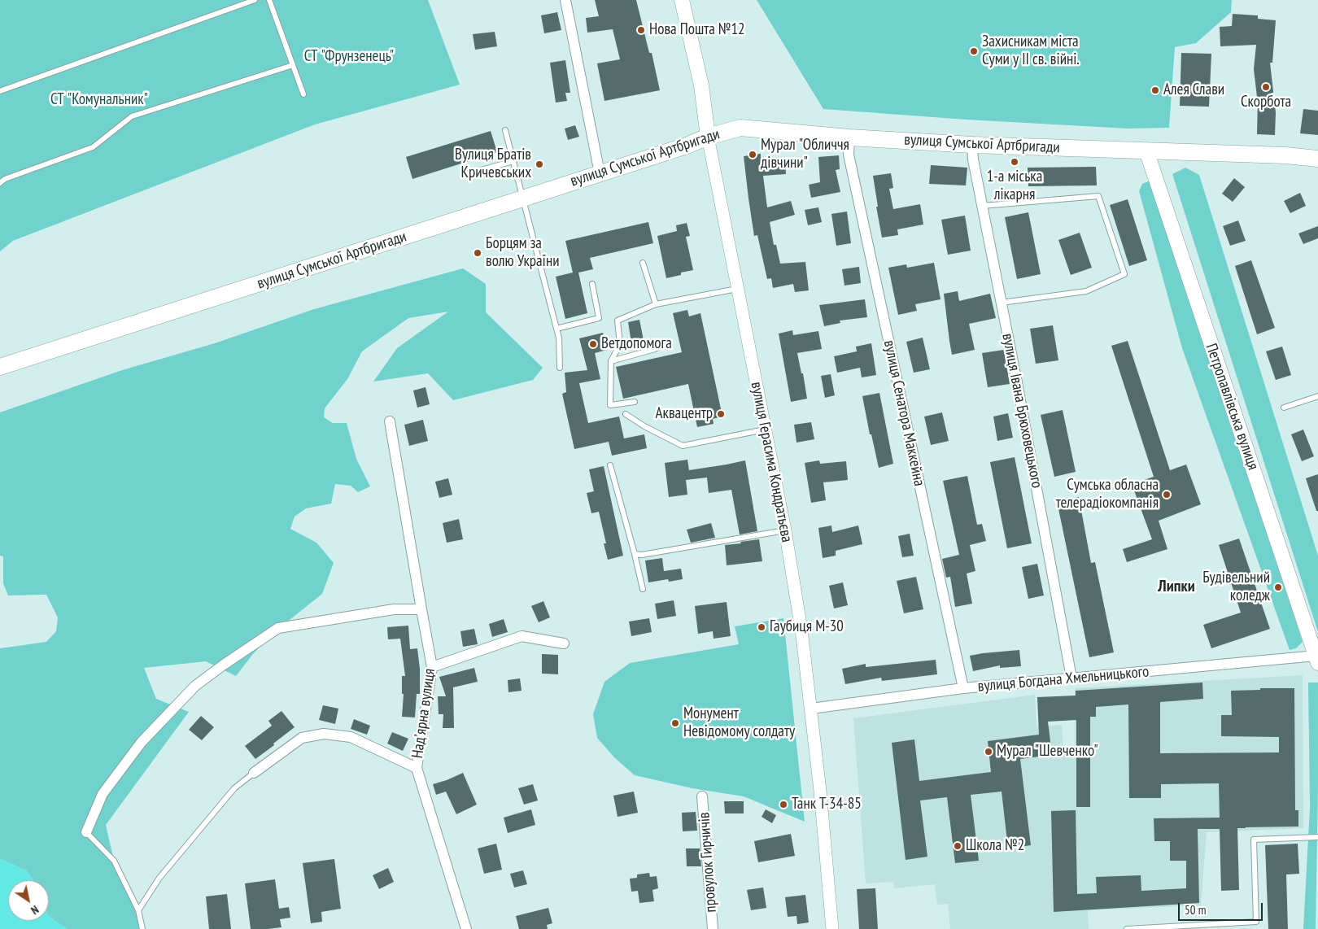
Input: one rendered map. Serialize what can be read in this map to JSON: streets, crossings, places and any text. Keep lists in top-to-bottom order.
{
  "streets": {
    "main road": ["вулиця Сумської Артбригади", "Петропавлівська вулиця", "вулиця Герасима Кондратьєва"],
    "street": [
      "вулиця Івана Брюховецького",
      "вулиця Сенатора Маккейна",
      "вулиця Богдана Хмельницького",
      "Надʼярна вулиця",
      "провулок Гирчичів"
    ]
  },
  "crossings": [
    ["вулиця Сумської Артбригади", "Петропавлівська вулиця"],
    ["вулиця Сумської Артбригади", "вулиця Івана Брюховецького"],
    ["вулиця Сумської Артбригади", "вулиця Сенатора Маккейна"],
    ["вулиця Сумської Артбригади", "вулиця Герасима Кондратьєва"],
    ["Петропавлівська вулиця", "вулиця Богдана Хмельницького"],
    ["вулиця Івана Брюховецького", "вулиця Богдана Хмельницького"],
    ["вулиця Сенатора Маккейна", "вулиця Богдана Хмельницького"],
    ["вулиця Герасима Кондратьєва", "вулиця Богдана Хмельницького"]
  ],
  "districts": ["Липки"],
  "parks": ["СТ \"Фрунзенець\"", "СТ \"Комунальник\""],
  "places": [
    "Нова Пошта №12",
    "Захисникам міста Суми у ІІ св. війні.",
    "Скорбота",
    "Алея Слави",
    "Мурал \"Обличчя дівчини\"",
    "1-а міська лікарня",
    "Вулиця Братів Кричевських",
    "Борцям за волю України",
    "Ветдопомога",
    "Аквацентр",
    "Сумська обласна телерадіокомпанія",
    "Будівельний коледж",
    "Гаубиця М-30",
    "Монумент Невідомому солдату",
    "Мурал \"Шевченко\"",
    "Танк Т-34-85",
    "Школа №2"
  ],
  "scale_bar": "50 m",
  "north": "bottom right"
}
